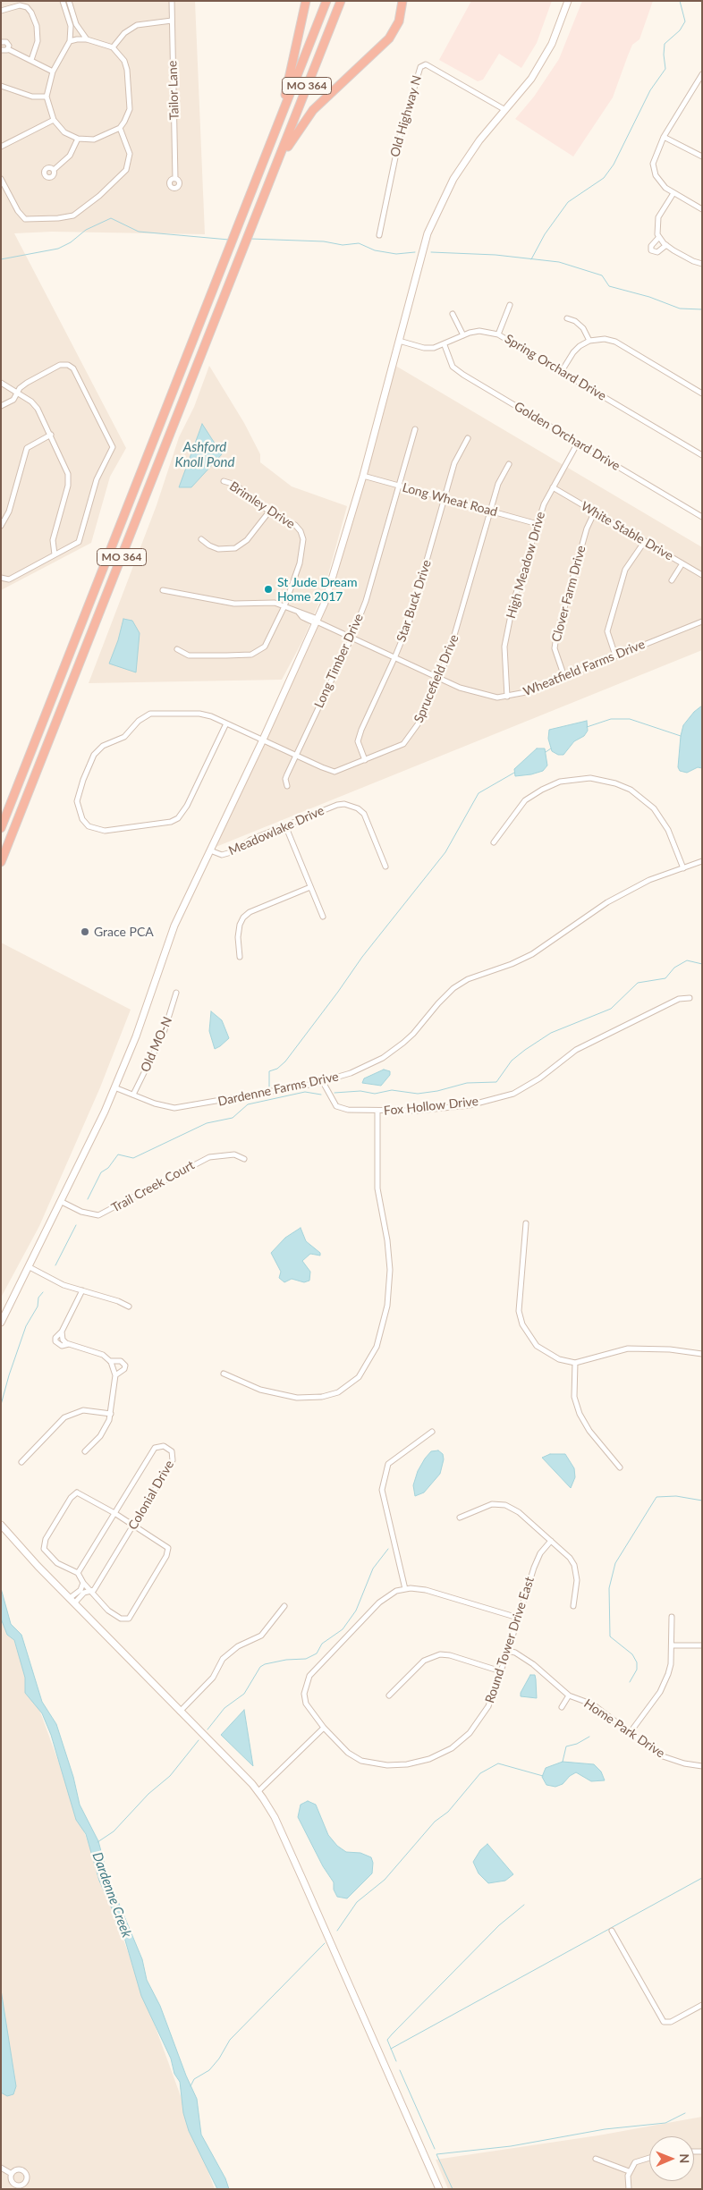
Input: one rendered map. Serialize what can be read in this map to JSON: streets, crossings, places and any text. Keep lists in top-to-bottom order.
{
  "streets": {
    "highway": ["MO 364"],
    "street": [
      "Tailor Lane",
      "Old Highway N",
      "Spring Orchard Drive",
      "Golden Orchard Drive",
      "Long Wheat Road",
      "Brimley Drive",
      "White Stable Drive",
      "High Meadow Drive",
      "Clover Farm Drive",
      "Star Buck Drive",
      "Long Timber Drive",
      "Wheatfield Farms Drive",
      "Sprucefield Drive",
      "Meadowlake Drive",
      "Old MO-N",
      "Dardenne Farms Drive",
      "Fox Hollow Drive",
      "Trail Creek Court",
      "Colonial Drive",
      "Round Tower Drive East",
      "Home Park Drive"
    ]
  },
  "crossings": [
    ["Spring Orchard Drive", "Golden Orchard Drive"],
    ["Golden Orchard Drive", "High Meadow Drive"],
    ["Long Wheat Road", "High Meadow Drive"],
    ["Long Wheat Road", "Star Buck Drive"],
    ["Long Wheat Road", "Long Timber Drive"],
    ["Long Wheat Road", "Sprucefield Drive"],
    ["Brimley Drive", "Wheatfield Farms Drive"],
    ["White Stable Drive", "High Meadow Drive"],
    ["White Stable Drive", "Clover Farm Drive"],
    ["High Meadow Drive", "Wheatfield Farms Drive"],
    ["Clover Farm Drive", "Wheatfield Farms Drive"],
    ["Star Buck Drive", "Wheatfield Farms Drive"],
    ["Star Buck Drive", "Sprucefield Drive"],
    ["Long Timber Drive", "Wheatfield Farms Drive"],
    ["Long Timber Drive", "Sprucefield Drive"],
    ["Wheatfield Farms Drive", "Sprucefield Drive"],
    ["Old MO-N", "Dardenne Farms Drive"],
    ["Dardenne Farms Drive", "Fox Hollow Drive"],
    ["Round Tower Drive East", "Home Park Drive"]
  ],
  "water": ["Ashford Knoll Pond", "Dardenne Creek"],
  "places": ["St Jude Dream Home 2017", "Grace PCA"],
  "north": "right"
}
